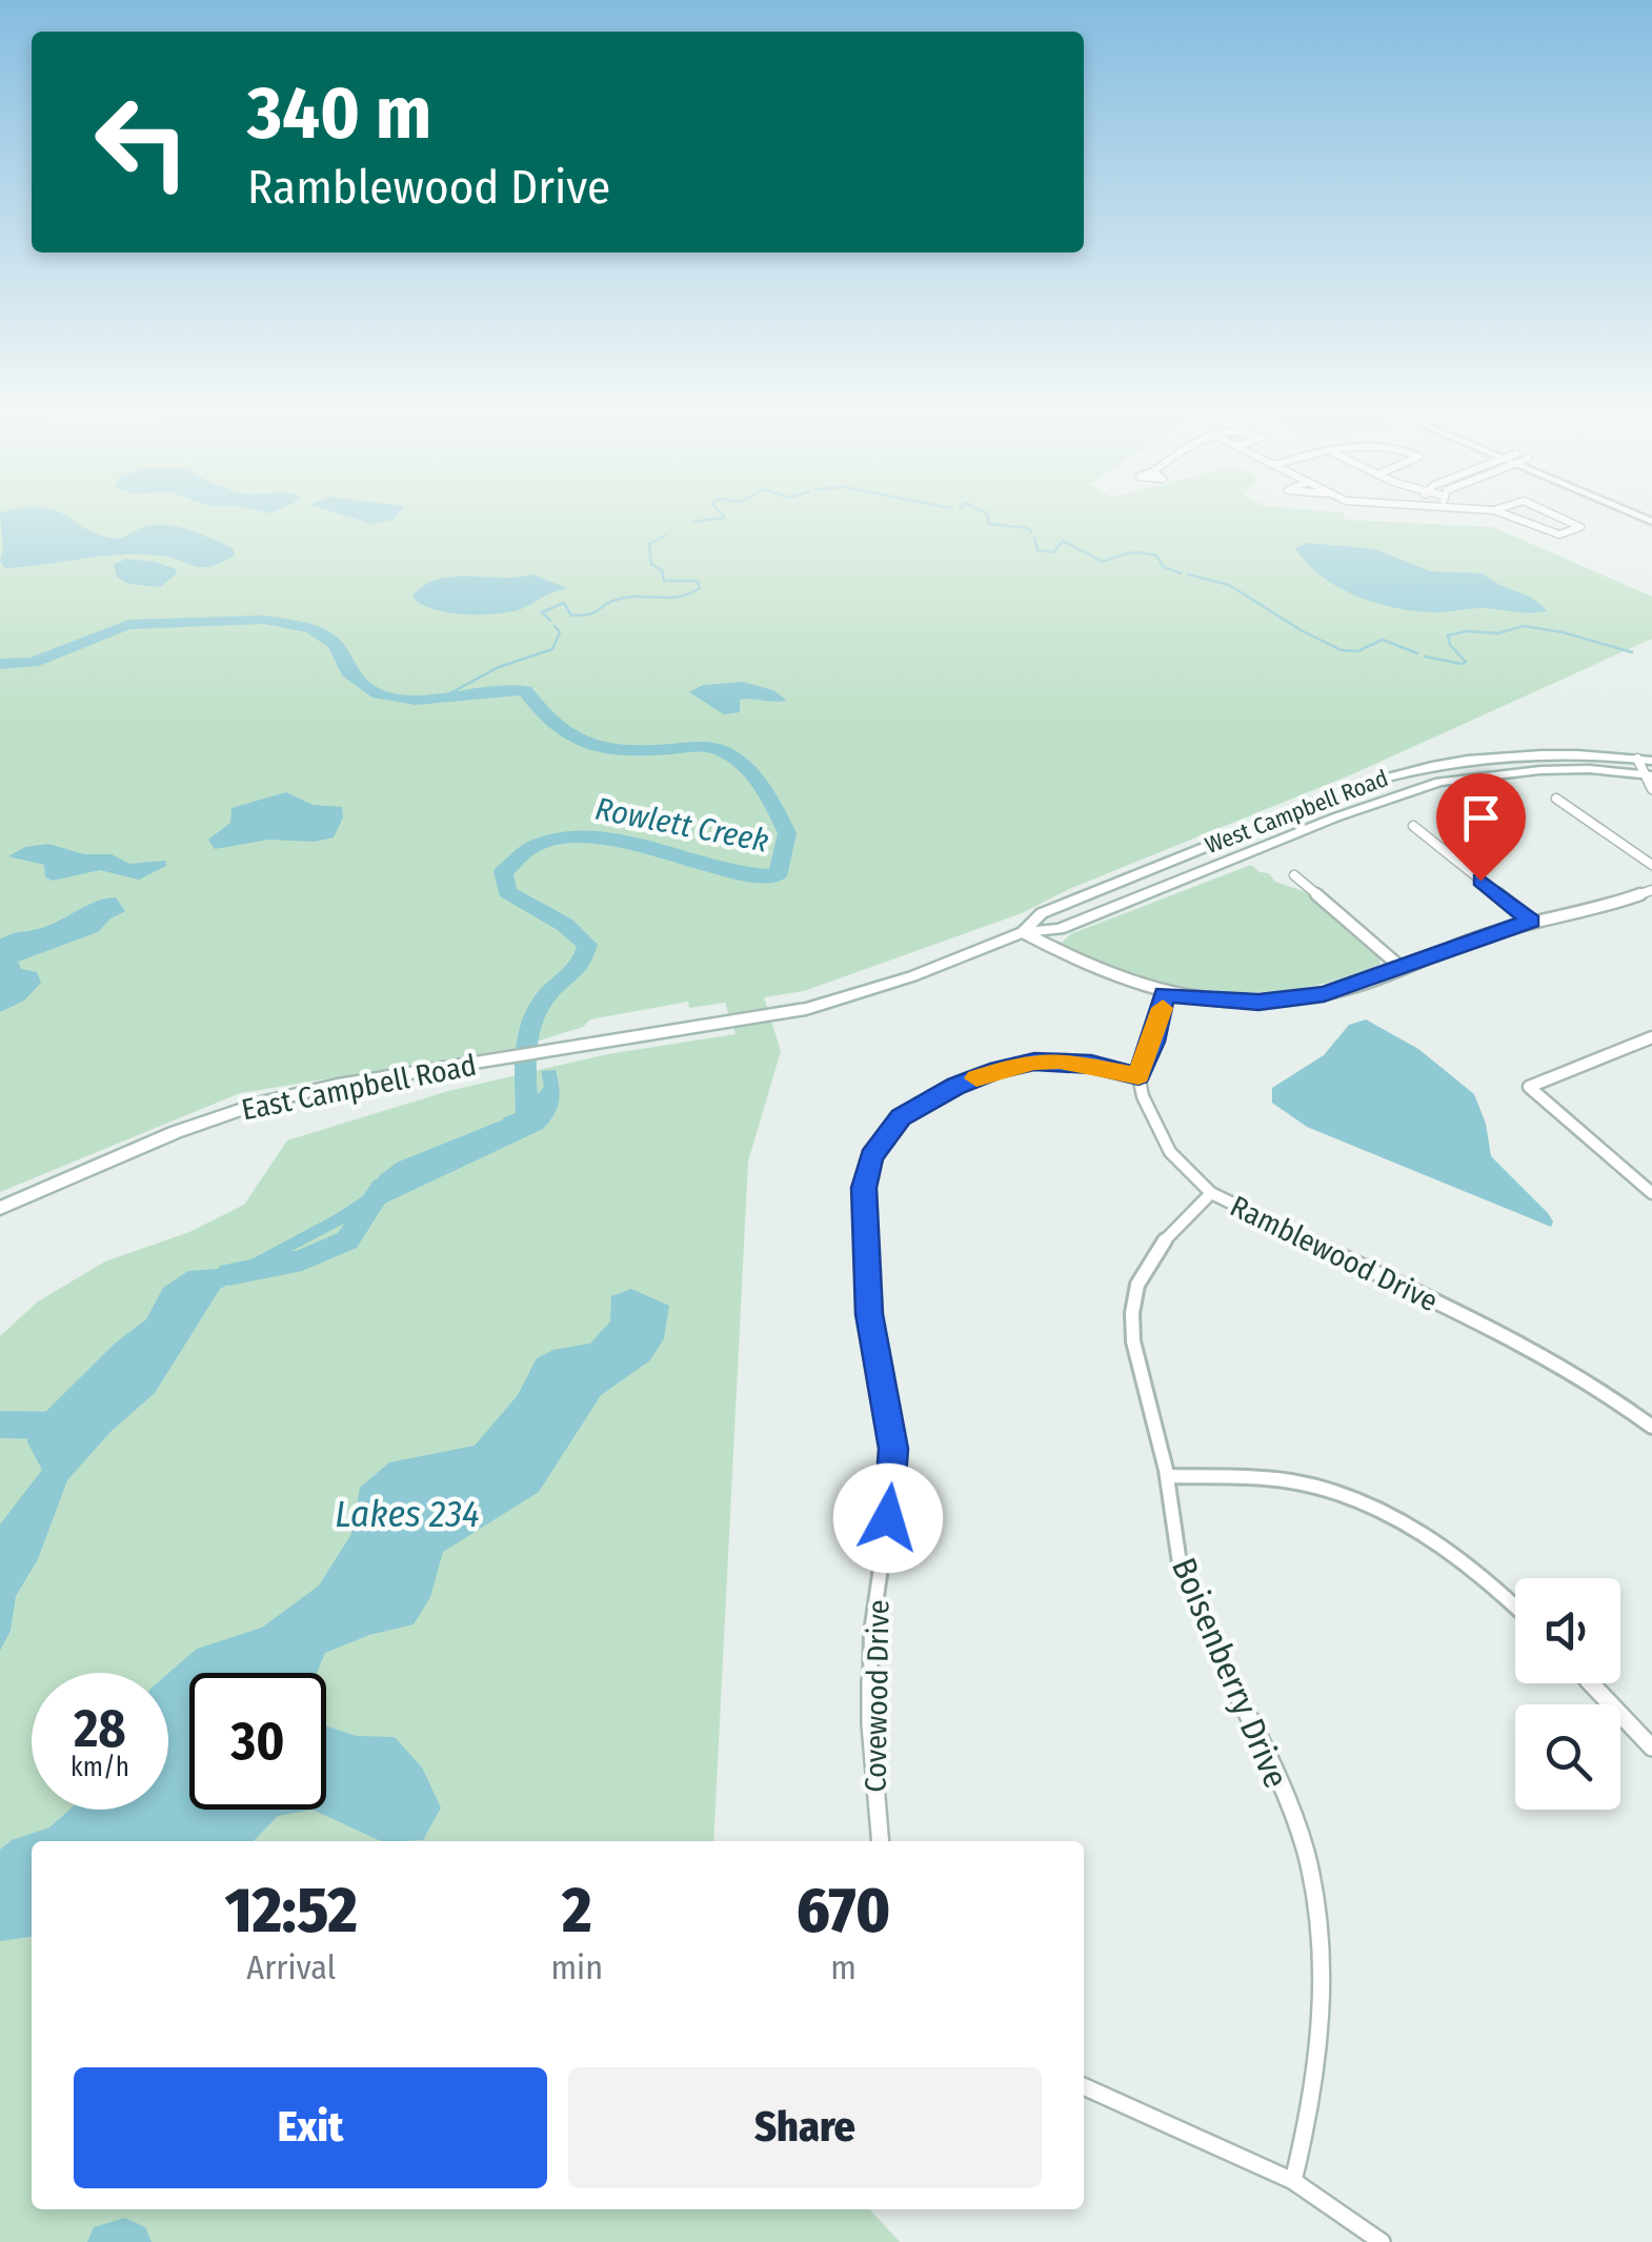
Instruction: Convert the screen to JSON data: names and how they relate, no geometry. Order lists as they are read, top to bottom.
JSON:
{
  "streets": {
    "main road": ["West Campbell Road", "East Campbell Road"],
    "street": ["Ramblewood Drive", "Boisenberry Drive", "Covewood Drive"]
  },
  "crossings": [
    ["West Campbell Road", "East Campbell Road"],
    ["Ramblewood Drive", "Boisenberry Drive"],
    ["Ramblewood Drive", "Covewood Drive"]
  ],
  "water": ["Rowlett Creek", "Lakes 234"],
  "page": {
    "turn": ["340 m", "Ramblewood Drive"],
    "speed": "28 km/h",
    "limit": "30",
    "eta": [
      "12:52",
      "Arrival",
      "2",
      "min",
      "670",
      "m"
    ],
    "buttons": ["Exit", "Share"]
  }
}
